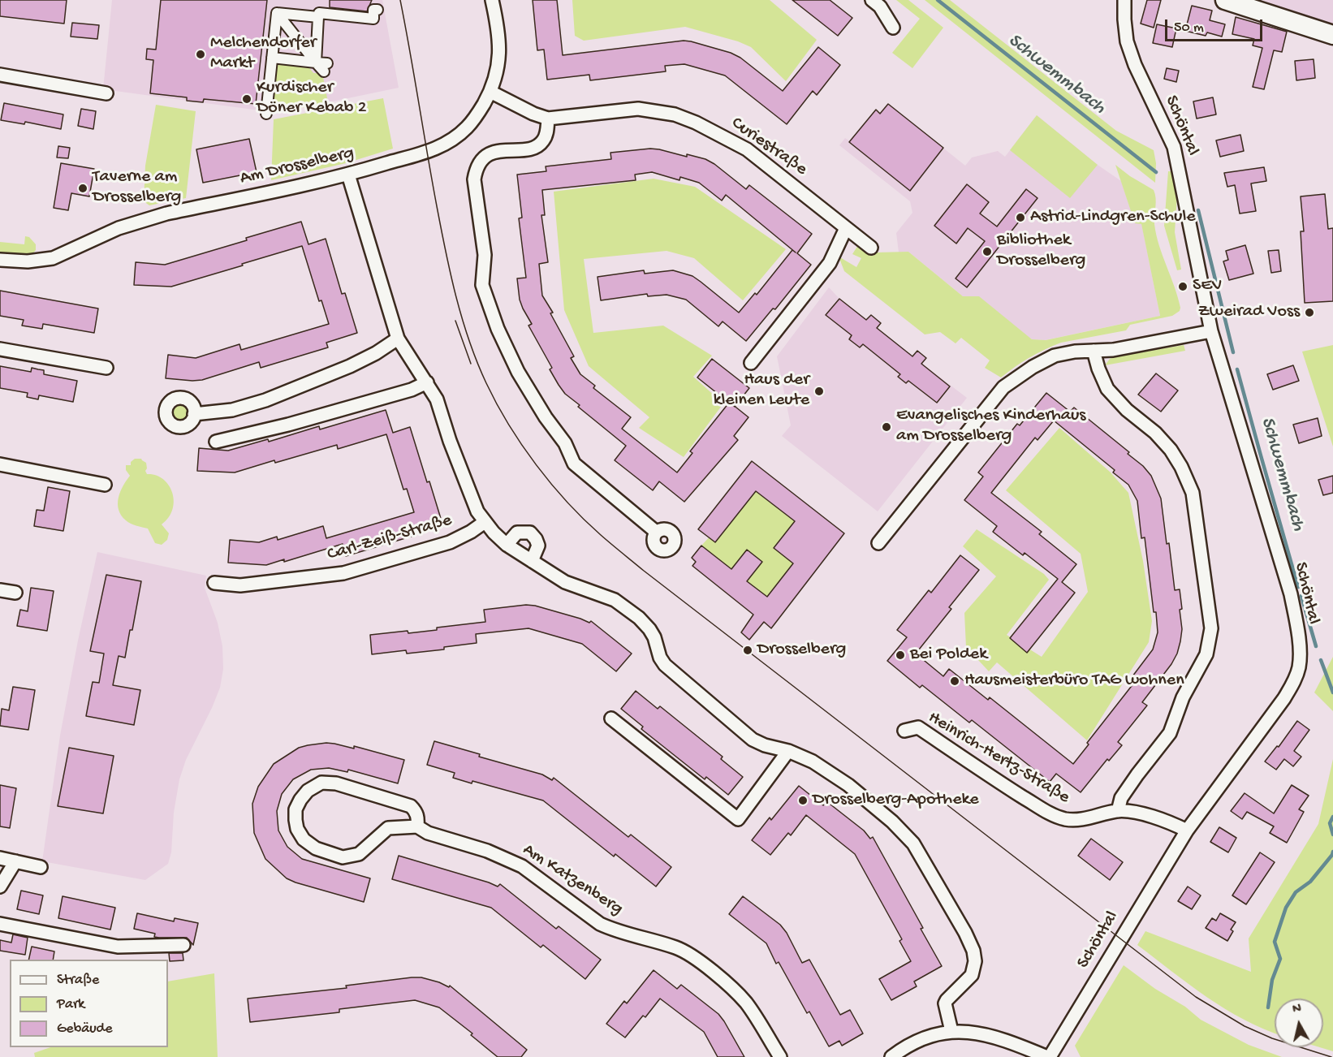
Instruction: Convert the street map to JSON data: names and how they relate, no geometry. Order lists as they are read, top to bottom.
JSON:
{
  "streets": {
    "street": [
      "Schöntal",
      "Curiestraße",
      "Am Drosselberg",
      "Carl-Zeiß-Straße",
      "Heinrich-Hertz-Straße",
      "Am Katzenberg"
    ]
  },
  "crossings": [
    ["Schöntal", "Heinrich-Hertz-Straße"],
    ["Curiestraße", "Am Drosselberg"],
    ["Am Drosselberg", "Carl-Zeiß-Straße"]
  ],
  "water": ["Schwemmbach"],
  "places": [
    "Melchendorfer Markt",
    "Kurdischer Döner Kebab 2",
    "Taverne am Drosselberg",
    "Astrid-Lindgren-Schule",
    "Bibliothek Drosselberg",
    "SEV",
    "Zweirad Voss",
    "Haus der kleinen Leute",
    "Evangelisches Kinderhaus am Drosselberg",
    "Drosselberg",
    "Bei Poldek",
    "Hausmeisterbüro TAG wohnen",
    "Drosselberg-Apotheke"
  ],
  "legend": ["Straße", "Park", "Gebäude"],
  "scale_bar": "50 m",
  "north": "top"
}
